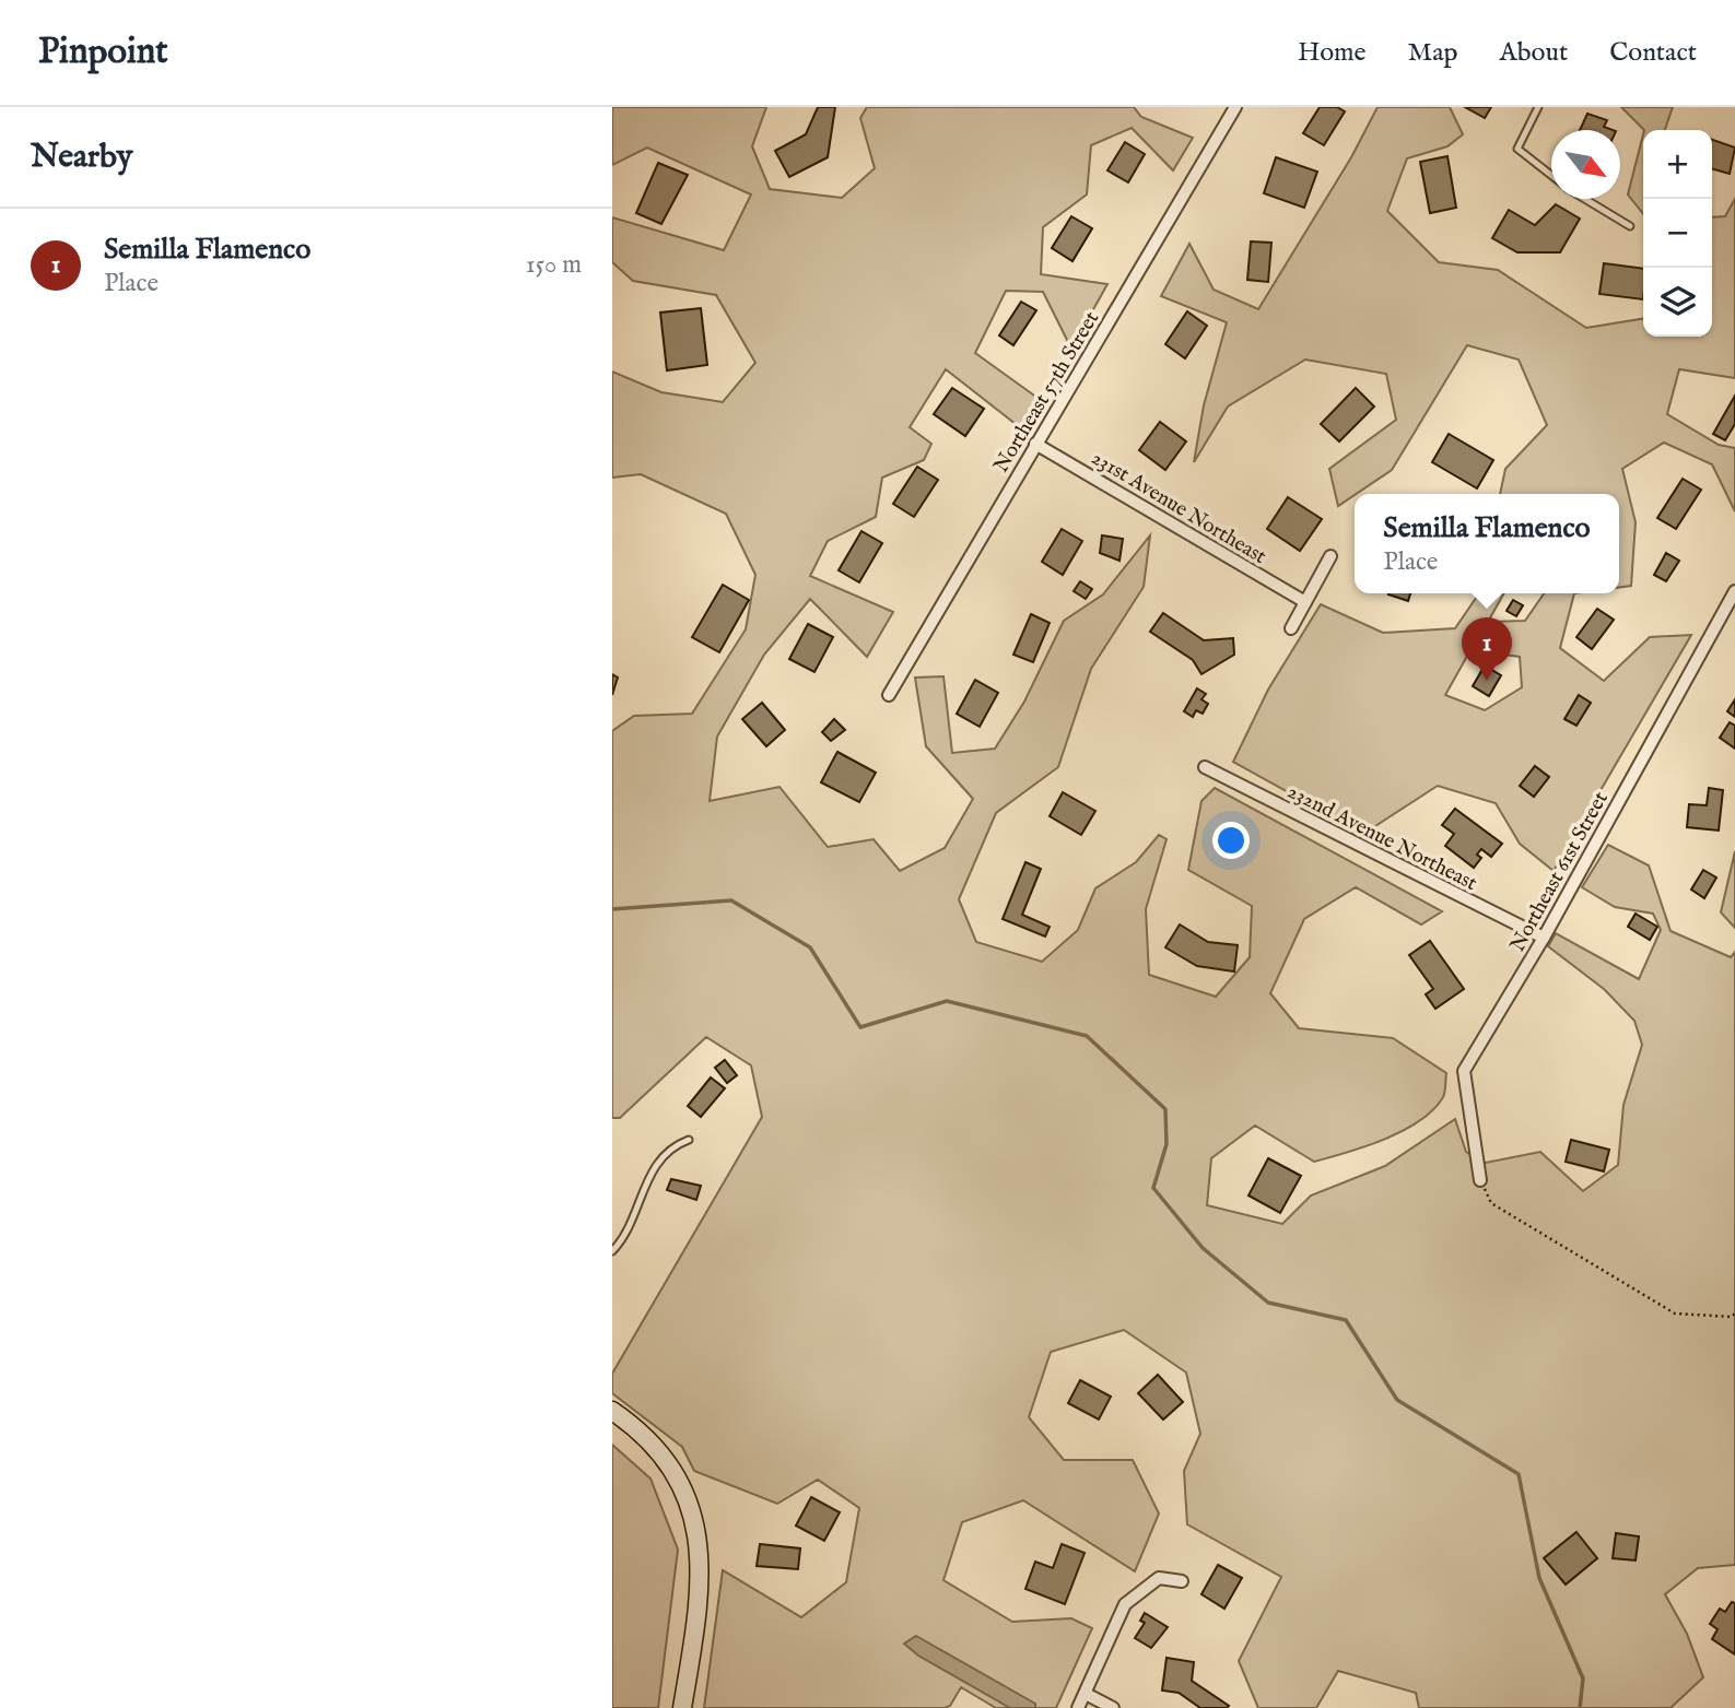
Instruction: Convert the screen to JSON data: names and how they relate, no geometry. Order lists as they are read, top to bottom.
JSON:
{
  "streets": {
    "street": [
      "Northeast 57th Street",
      "231st Avenue Northeast",
      "232nd Avenue Northeast",
      "Northeast 61st Street"
    ]
  },
  "crossings": [
    ["Northeast 57th Street", "231st Avenue Northeast"],
    ["232nd Avenue Northeast", "Northeast 61st Street"]
  ],
  "north": "bottom right",
  "page": {
    "header": "Pinpoint",
    "nav": [
      "Home",
      "Map",
      "About",
      "Contact"
    ],
    "heading": "Nearby",
    "map_buttons": ["+", "−"],
    "list": [
      {
        "mark": "1",
        "name": "Semilla Flamenco",
        "note": "Place",
        "value": "150 m"
      }
    ],
    "popup": ["Semilla Flamenco", "Place"],
    "pins": "1"
  }
}
